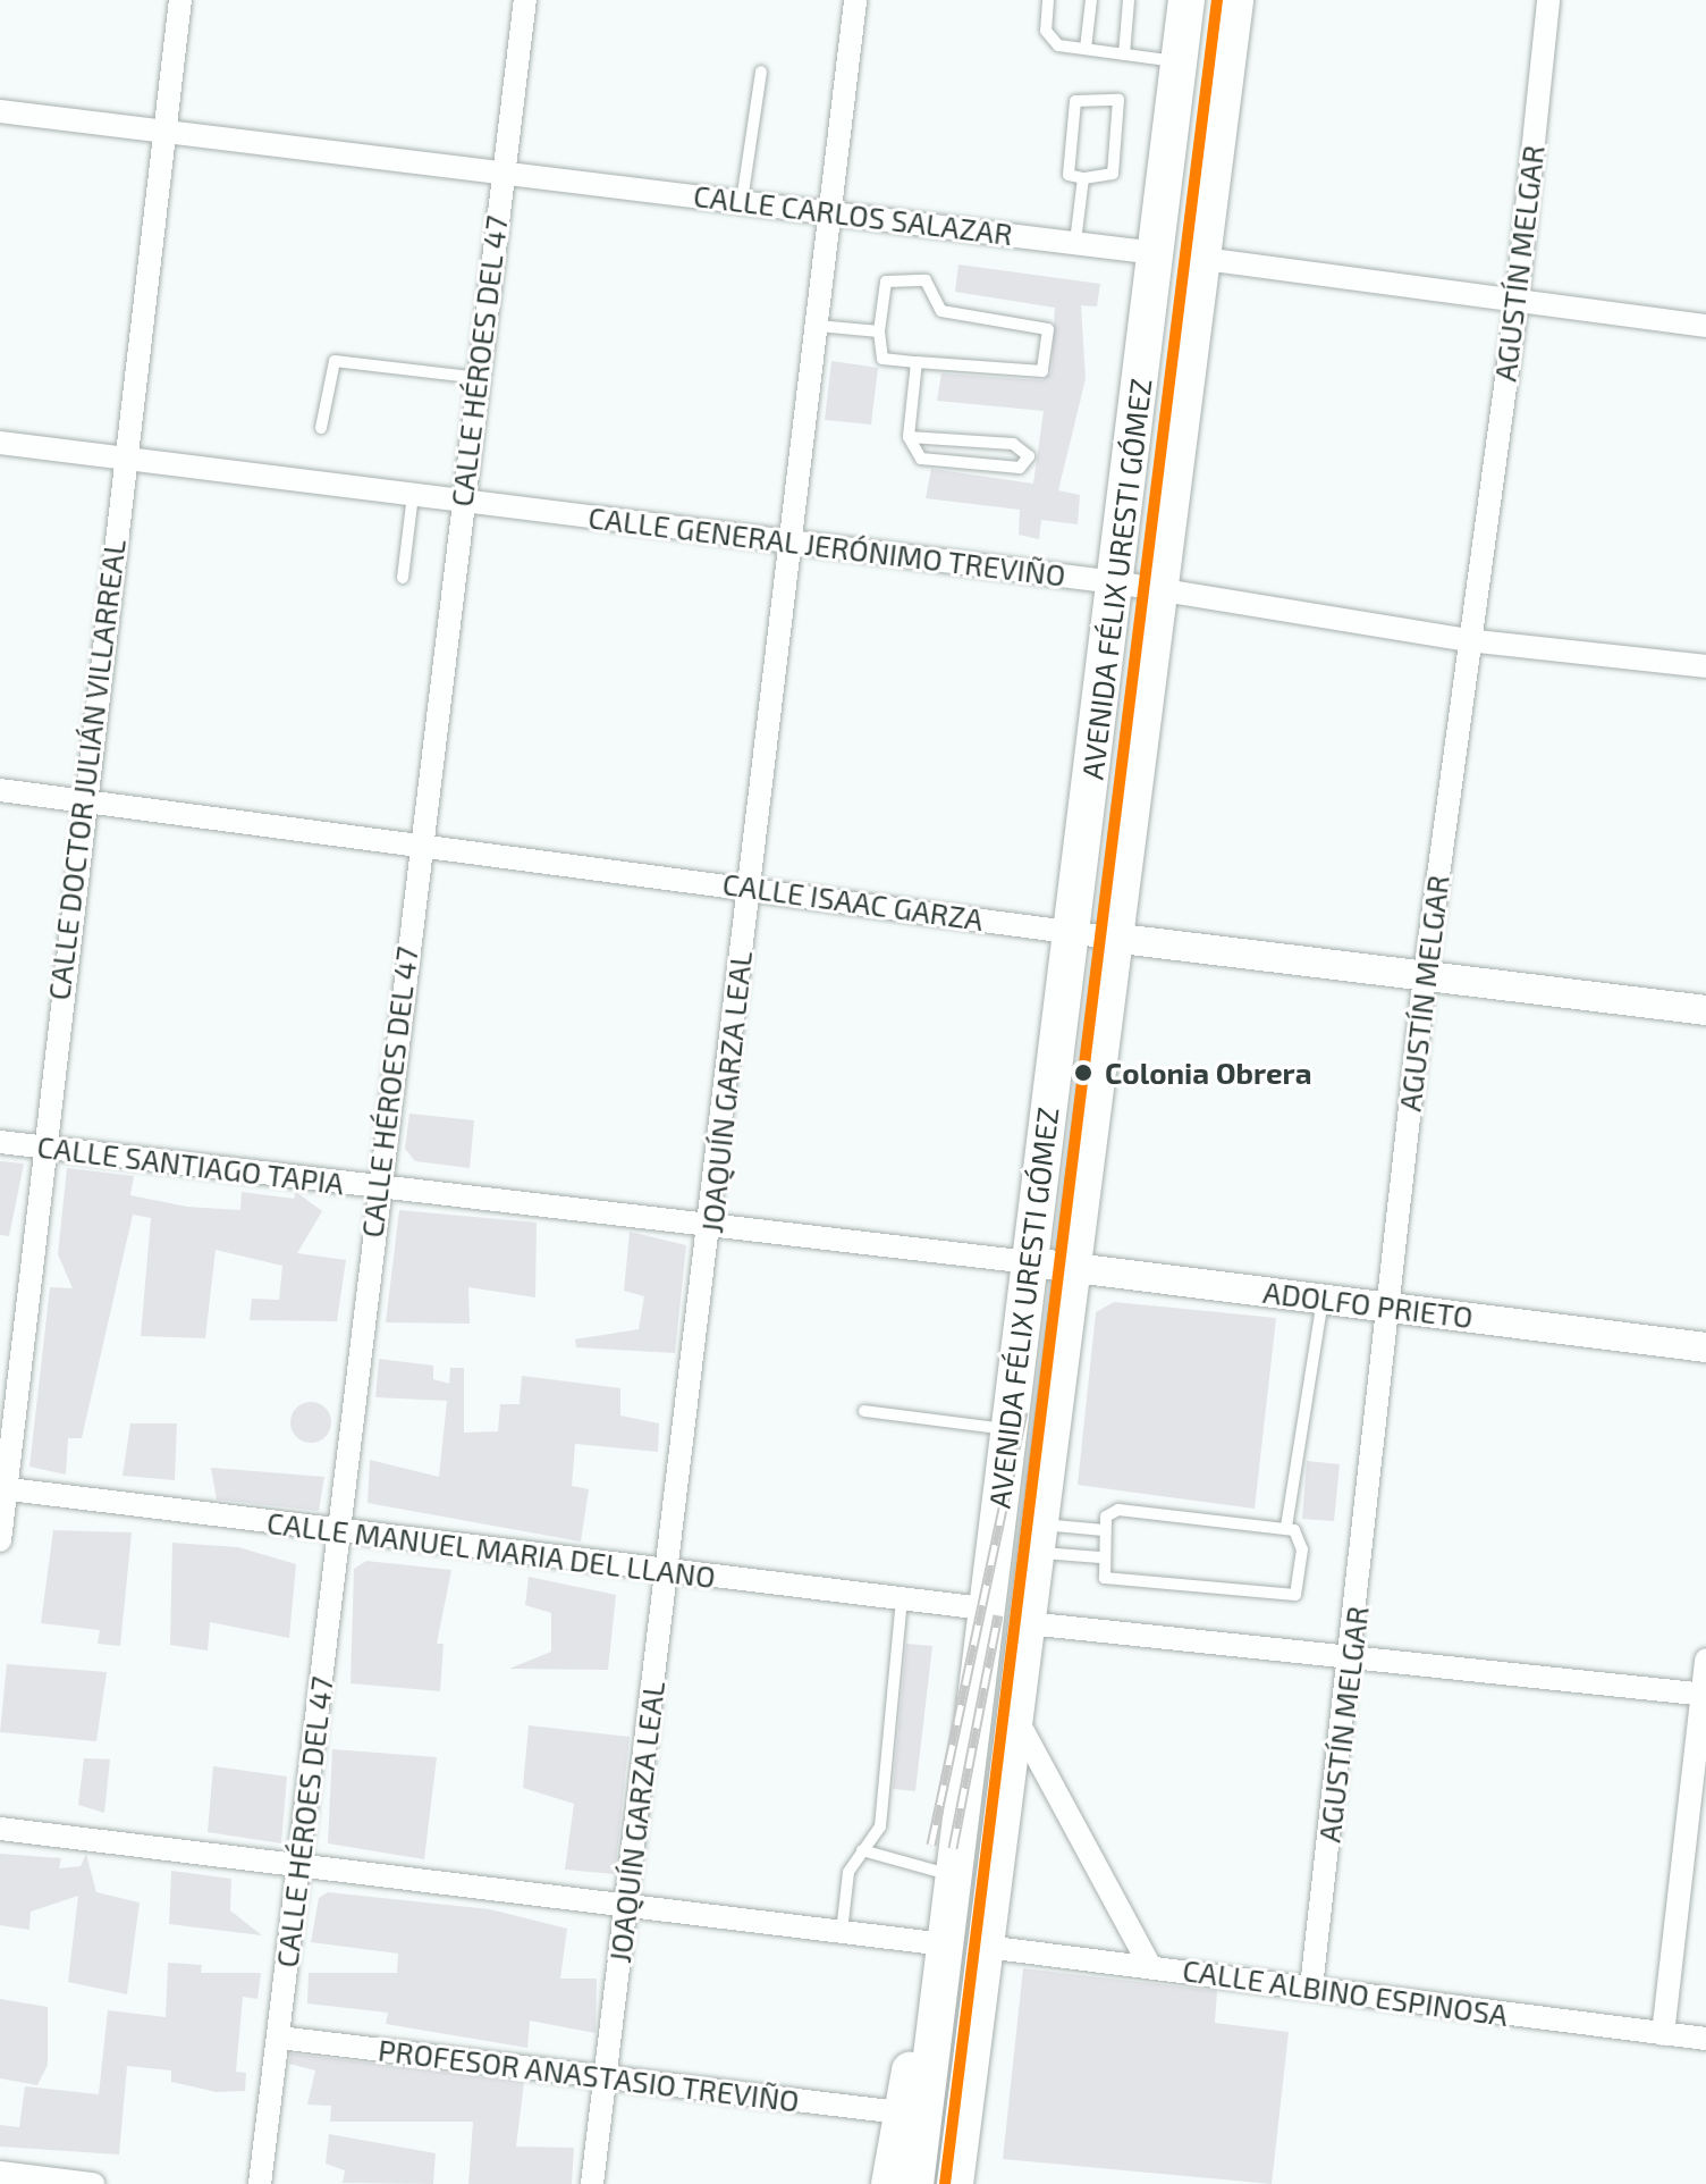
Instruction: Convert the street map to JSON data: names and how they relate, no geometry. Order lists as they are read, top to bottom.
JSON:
{
  "streets": {
    "main road": ["AVENIDA FÉLIX URESTI GÓMEZ"],
    "street": [
      "CALLE CARLOS SALAZAR",
      "AGUSTÍN MELGAR",
      "CALLE HÉROES DEL 47",
      "CALLE GENERAL JERÓNIMO TREVIÑO",
      "CALLE DOCTOR JULIÁN VILLARREAL",
      "CALLE ISAAC GARZA",
      "JOAQUÍN GARZA LEAL",
      "CALLE SANTIAGO TAPIA",
      "ADOLFO PRIETO",
      "CALLE MANUEL MARIA DEL LLANO",
      "CALLE ALBINO ESPINOSA",
      "PROFESOR ANASTASIO TREVIÑO"
    ]
  },
  "crossings": [
    ["CALLE CARLOS SALAZAR", "AGUSTÍN MELGAR"],
    ["CALLE CARLOS SALAZAR", "CALLE HÉROES DEL 47"],
    ["CALLE CARLOS SALAZAR", "AVENIDA FÉLIX URESTI GÓMEZ"],
    ["CALLE CARLOS SALAZAR", "CALLE DOCTOR JULIÁN VILLARREAL"],
    ["CALLE CARLOS SALAZAR", "JOAQUÍN GARZA LEAL"],
    ["AGUSTÍN MELGAR", "CALLE GENERAL JERÓNIMO TREVIÑO"],
    ["AGUSTÍN MELGAR", "CALLE ISAAC GARZA"],
    ["AGUSTÍN MELGAR", "ADOLFO PRIETO"],
    ["AGUSTÍN MELGAR", "CALLE ALBINO ESPINOSA"],
    ["CALLE HÉROES DEL 47", "CALLE GENERAL JERÓNIMO TREVIÑO"],
    ["CALLE HÉROES DEL 47", "CALLE ISAAC GARZA"],
    ["CALLE HÉROES DEL 47", "CALLE SANTIAGO TAPIA"],
    ["CALLE HÉROES DEL 47", "CALLE MANUEL MARIA DEL LLANO"],
    ["CALLE HÉROES DEL 47", "PROFESOR ANASTASIO TREVIÑO"],
    ["CALLE GENERAL JERÓNIMO TREVIÑO", "AVENIDA FÉLIX URESTI GÓMEZ"],
    ["CALLE GENERAL JERÓNIMO TREVIÑO", "CALLE DOCTOR JULIÁN VILLARREAL"],
    ["CALLE GENERAL JERÓNIMO TREVIÑO", "JOAQUÍN GARZA LEAL"],
    ["AVENIDA FÉLIX URESTI GÓMEZ", "CALLE ISAAC GARZA"],
    ["AVENIDA FÉLIX URESTI GÓMEZ", "CALLE SANTIAGO TAPIA"],
    ["AVENIDA FÉLIX URESTI GÓMEZ", "ADOLFO PRIETO"],
    ["AVENIDA FÉLIX URESTI GÓMEZ", "CALLE MANUEL MARIA DEL LLANO"],
    ["AVENIDA FÉLIX URESTI GÓMEZ", "CALLE ALBINO ESPINOSA"],
    ["CALLE DOCTOR JULIÁN VILLARREAL", "CALLE ISAAC GARZA"],
    ["CALLE DOCTOR JULIÁN VILLARREAL", "CALLE SANTIAGO TAPIA"],
    ["CALLE DOCTOR JULIÁN VILLARREAL", "CALLE MANUEL MARIA DEL LLANO"],
    ["CALLE ISAAC GARZA", "JOAQUÍN GARZA LEAL"],
    ["JOAQUÍN GARZA LEAL", "CALLE SANTIAGO TAPIA"],
    ["JOAQUÍN GARZA LEAL", "CALLE MANUEL MARIA DEL LLANO"],
    ["JOAQUÍN GARZA LEAL", "PROFESOR ANASTASIO TREVIÑO"],
    ["CALLE SANTIAGO TAPIA", "ADOLFO PRIETO"]
  ],
  "places": ["Colonia Obrera"]
}
